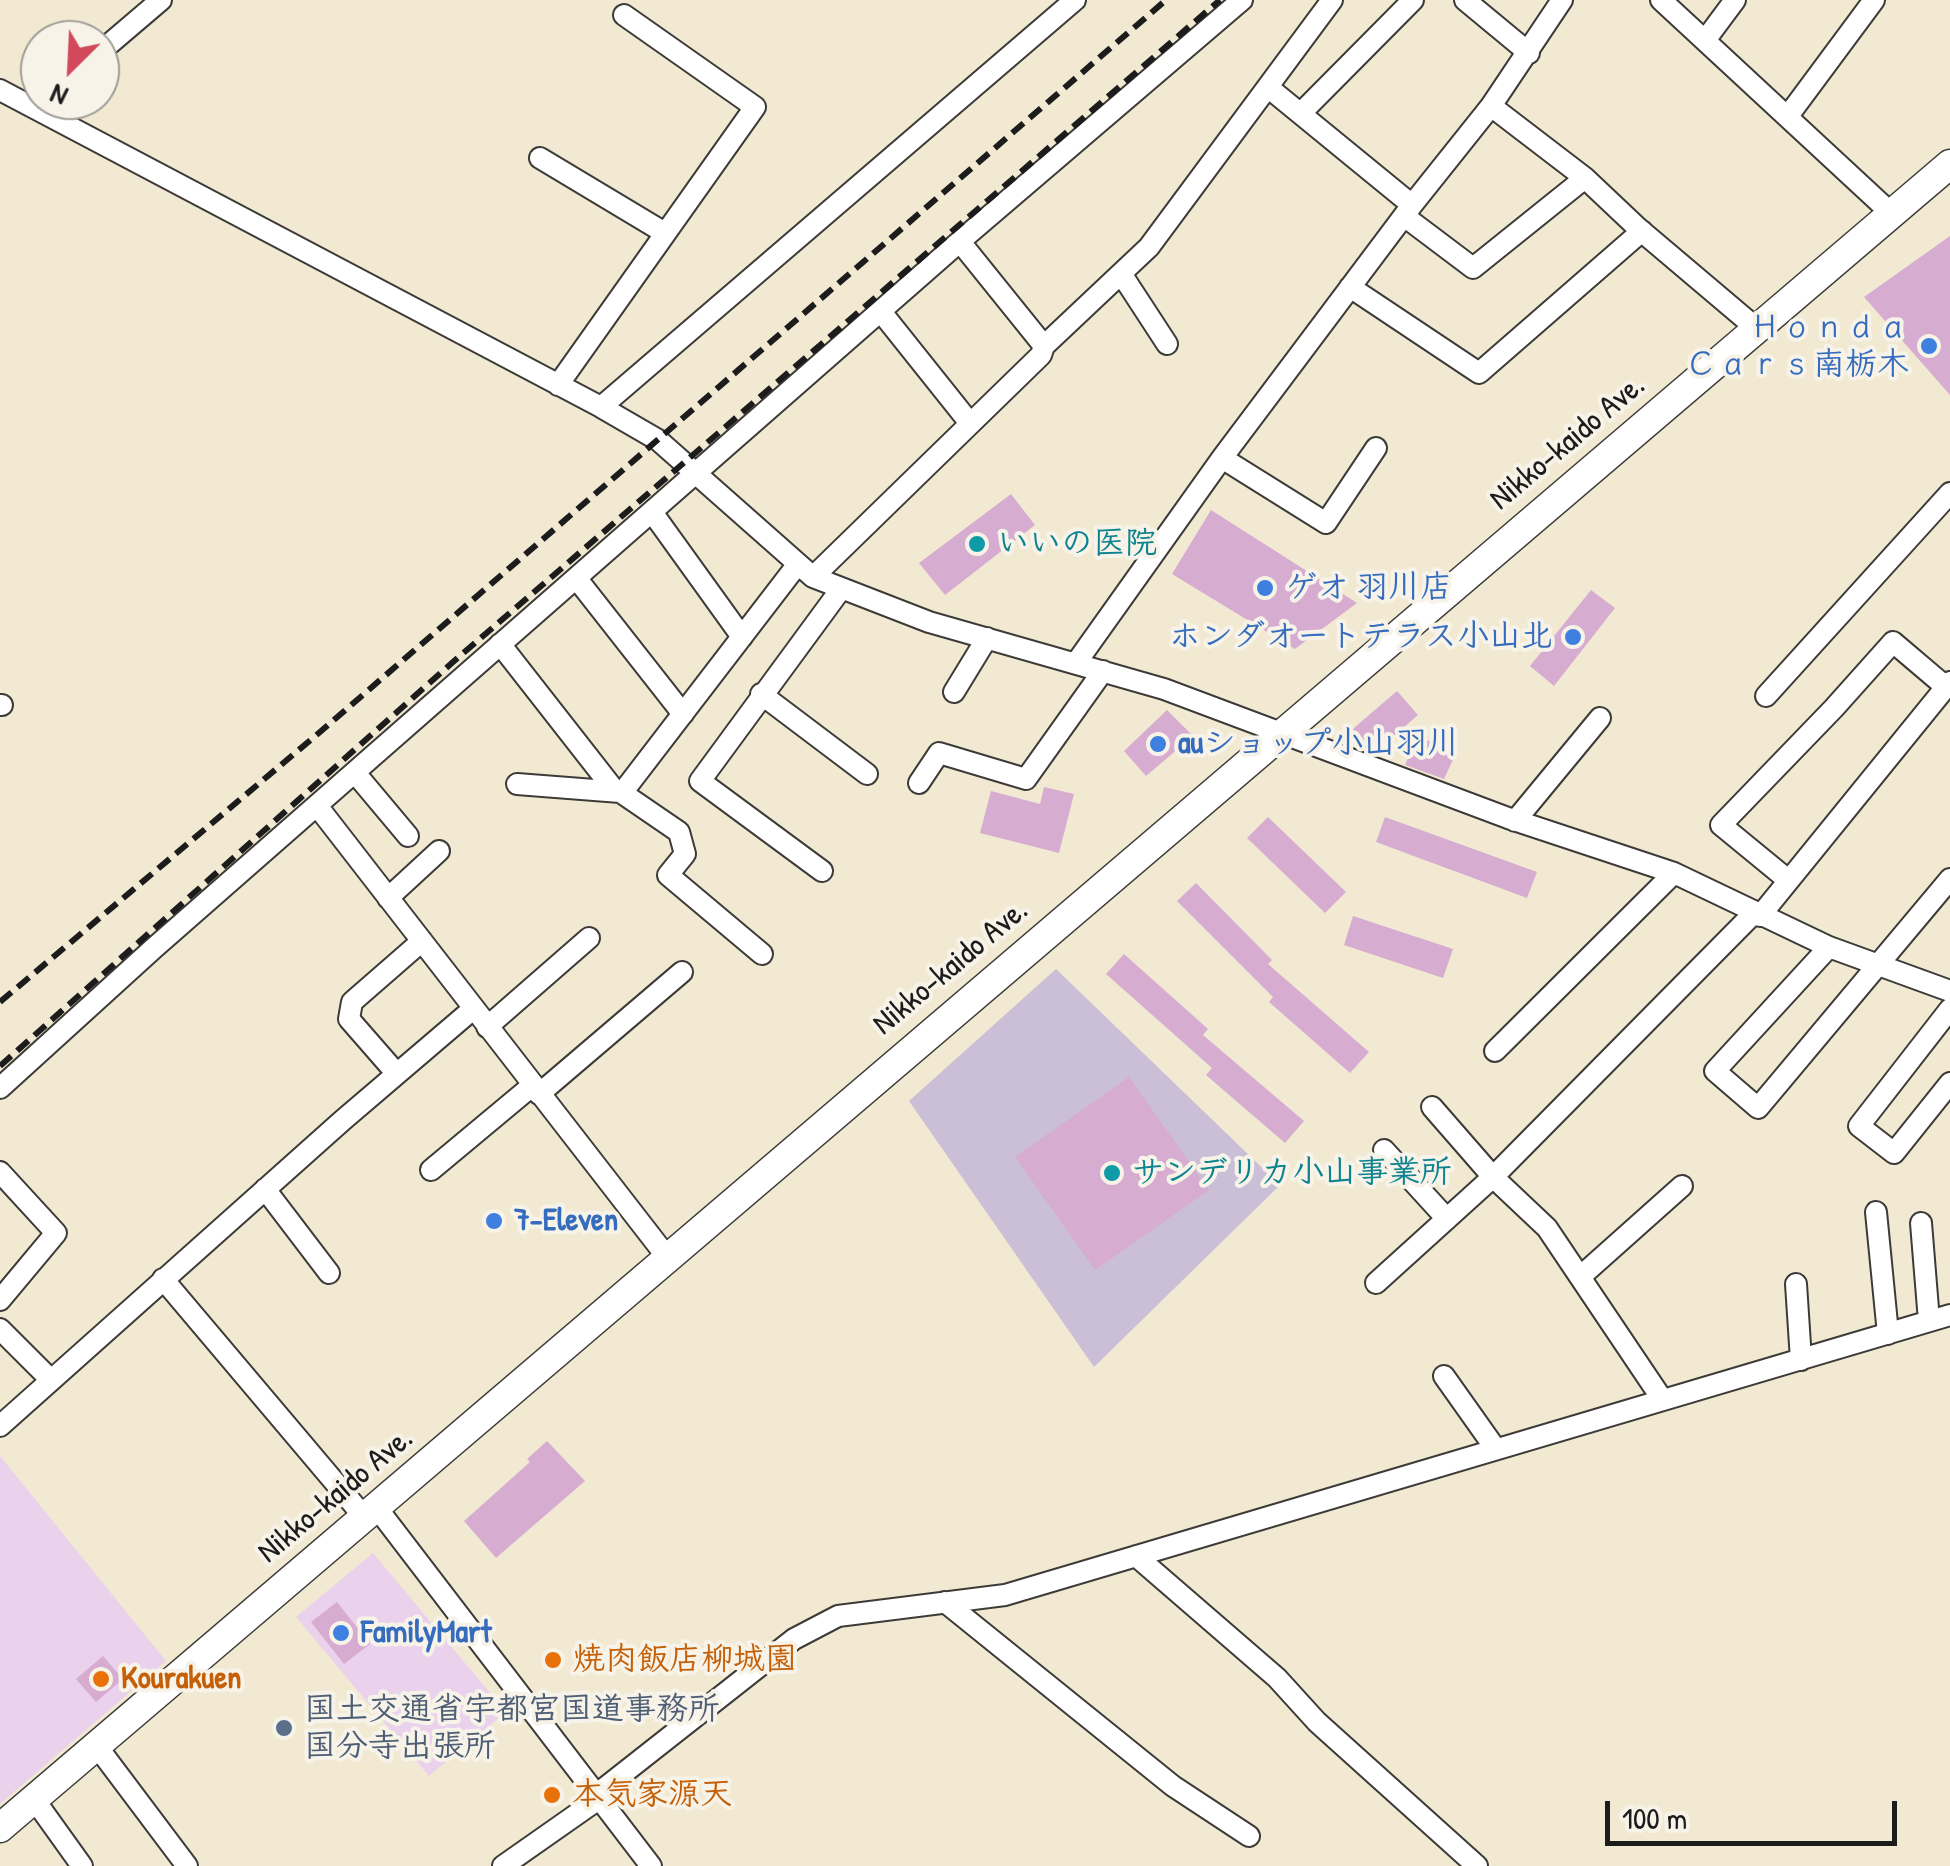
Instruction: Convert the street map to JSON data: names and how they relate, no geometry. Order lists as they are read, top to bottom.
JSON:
{
  "streets": {
    "highway": ["Nikko-kaido Ave."]
  },
  "places": [
    "Ｈｏｎｄａ Ｃａｒｓ南栃木",
    "いいの医院",
    "ゲオ 羽川店",
    "ホンダオートテラス小山北",
    "auショップ小山羽川",
    "サンデリカ小山事業所",
    "7-Eleven",
    "FamilyMart",
    "焼肉飯店柳城園",
    "Kourakuen",
    "国土交通省宇都宮国道事務所 国分寺出張所",
    "本気家源天"
  ],
  "scale_bar": "100 m",
  "north": "bottom left"
}
